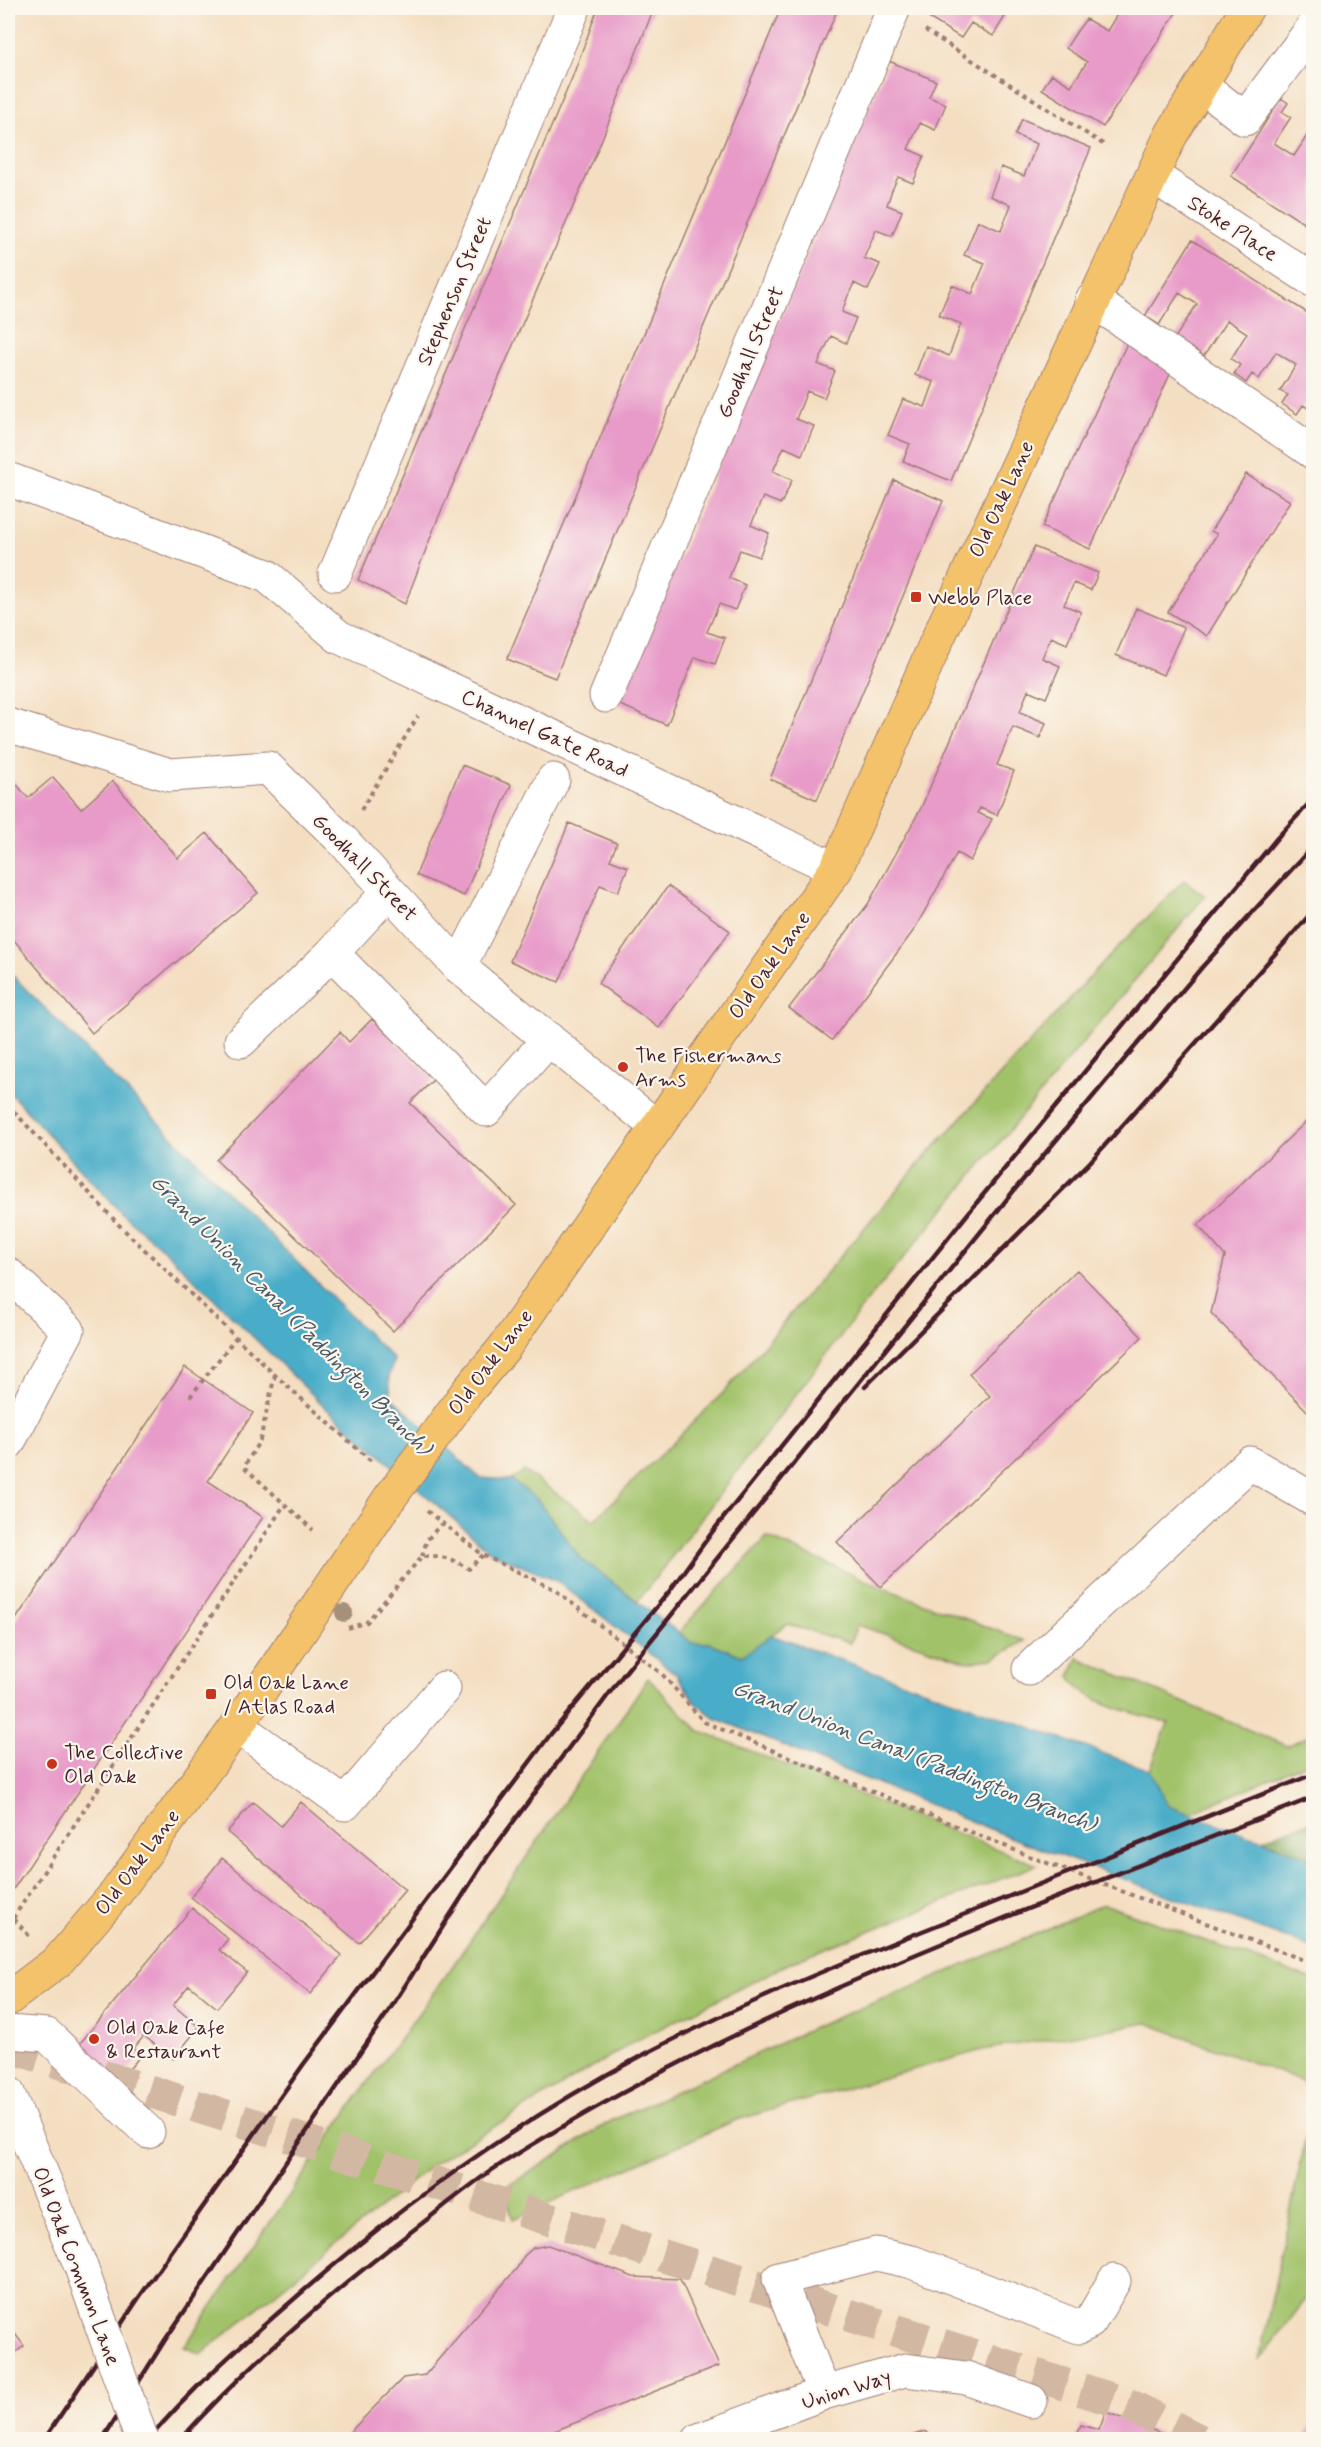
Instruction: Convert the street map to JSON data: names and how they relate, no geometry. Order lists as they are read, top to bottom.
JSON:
{
  "streets": {
    "main road": ["Old Oak Lane"],
    "street": [
      "Stoke Place",
      "Stephenson Street",
      "Goodhall Street",
      "Channel Gate Road",
      "Old Oak Common Lane",
      "Union Way"
    ]
  },
  "crossings": [
    ["Stoke Place", "Old Oak Lane"],
    ["Goodhall Street", "Old Oak Lane"],
    ["Old Oak Lane", "Channel Gate Road"]
  ],
  "water": ["Grand Union Canal (Paddington Branch)"],
  "places": {
    "transit": ["Webb Place", "Old Oak Lane / Atlas Road"],
    "other": ["The Fishermans Arms", "The Collective Old Oak", "Old Oak Cafe & Restaurant"]
  }
}
